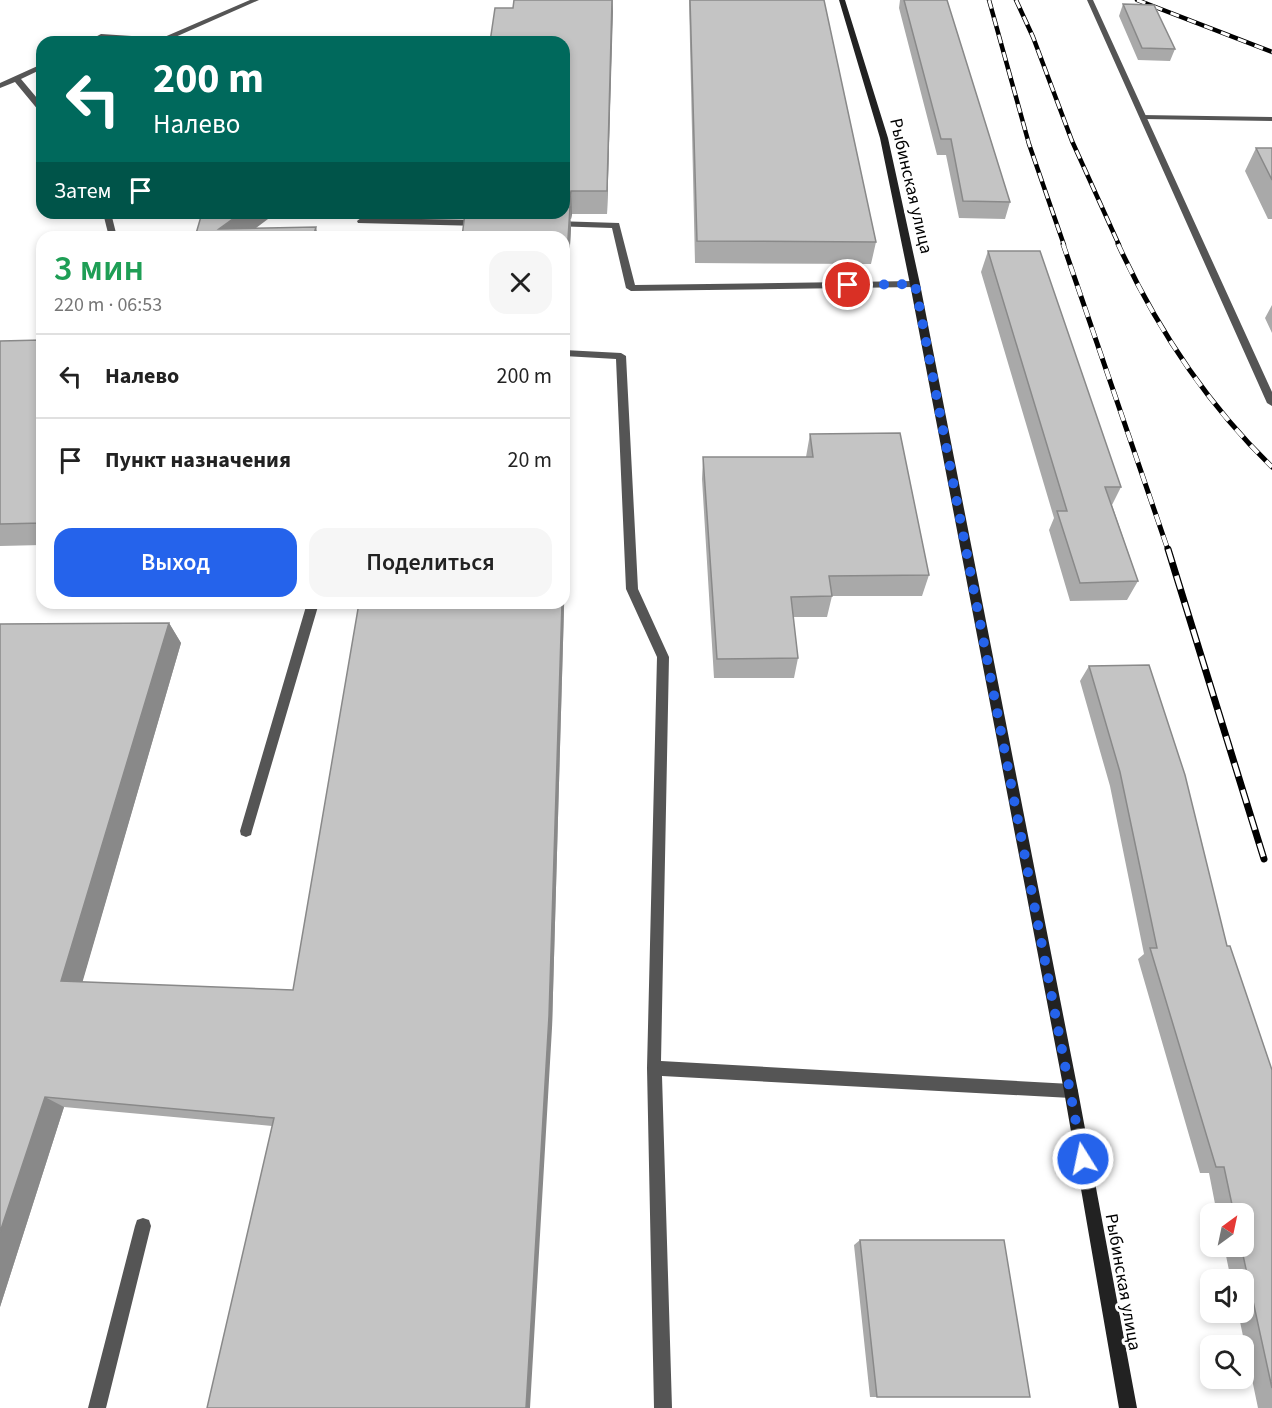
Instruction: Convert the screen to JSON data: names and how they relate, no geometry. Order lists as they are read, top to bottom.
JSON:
{
  "streets": {
    "main road": ["Рыбинская улица"]
  },
  "north": "top right",
  "page": {
    "turn": ["200 m", "Налево"],
    "then": "Затем",
    "heading": ["3 мин", "220 m · 06:53"],
    "list": [
      {
        "name": "Налево",
        "value": "200 m"
      },
      {
        "name": "Пункт назначения",
        "value": "20 m"
      }
    ],
    "buttons": ["Выход", "Поделиться"]
  }
}
